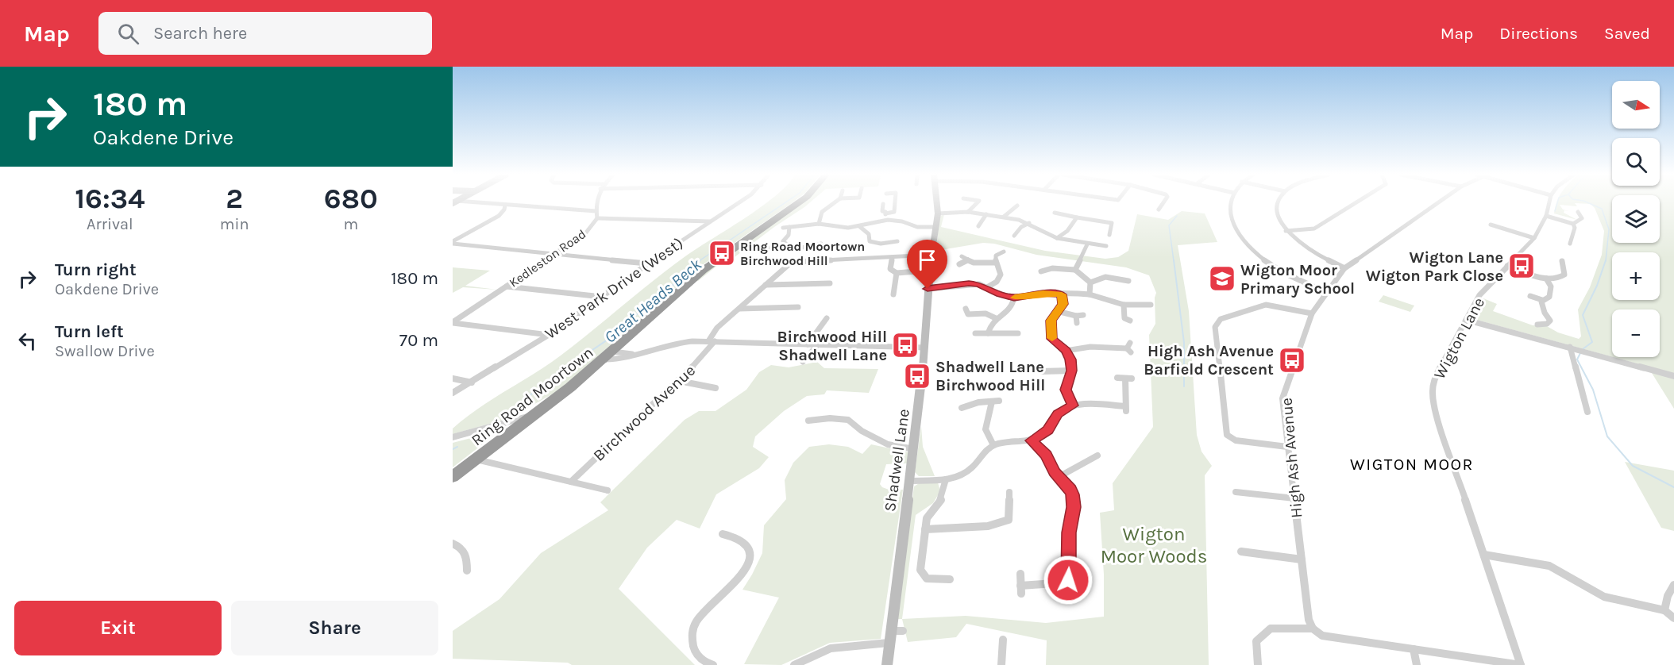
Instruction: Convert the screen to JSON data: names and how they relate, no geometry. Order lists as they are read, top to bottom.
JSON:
{
  "streets": {
    "highway": ["Ring Road Moortown"],
    "street": [
      "Kedleston Road",
      "West Park Drive (West)",
      "Wigton Lane",
      "Birchwood Avenue",
      "High Ash Avenue",
      "Shadwell Lane"
    ]
  },
  "districts": ["WIGTON MOOR"],
  "water": ["Great Heads Beck"],
  "parks": ["Wigton Moor Woods"],
  "places": {
    "bus stop": [
      "Ring Road Moortown Birchwood Hill",
      "Wigton Lane Wigton Park Close",
      "Birchwood Hill Shadwell Lane",
      "High Ash Avenue Barfield Crescent",
      "Shadwell Lane Birchwood Hill"
    ],
    "school or university": ["Wigton Moor Primary School"]
  },
  "north": "right",
  "page": {
    "header": "Map",
    "search": "Search here",
    "nav": ["Map", "Directions", "Saved"],
    "turn": ["180 m", "Oakdene Drive"],
    "map_buttons": ["+", "−"],
    "eta": [
      "16:34",
      "Arrival",
      "2",
      "min",
      "680",
      "m"
    ],
    "list": [
      {
        "name": "Turn right",
        "note": "Oakdene Drive",
        "value": "180 m"
      },
      {
        "name": "Turn left",
        "note": "Swallow Drive",
        "value": "70 m"
      }
    ],
    "buttons": ["Exit", "Share"]
  }
}
